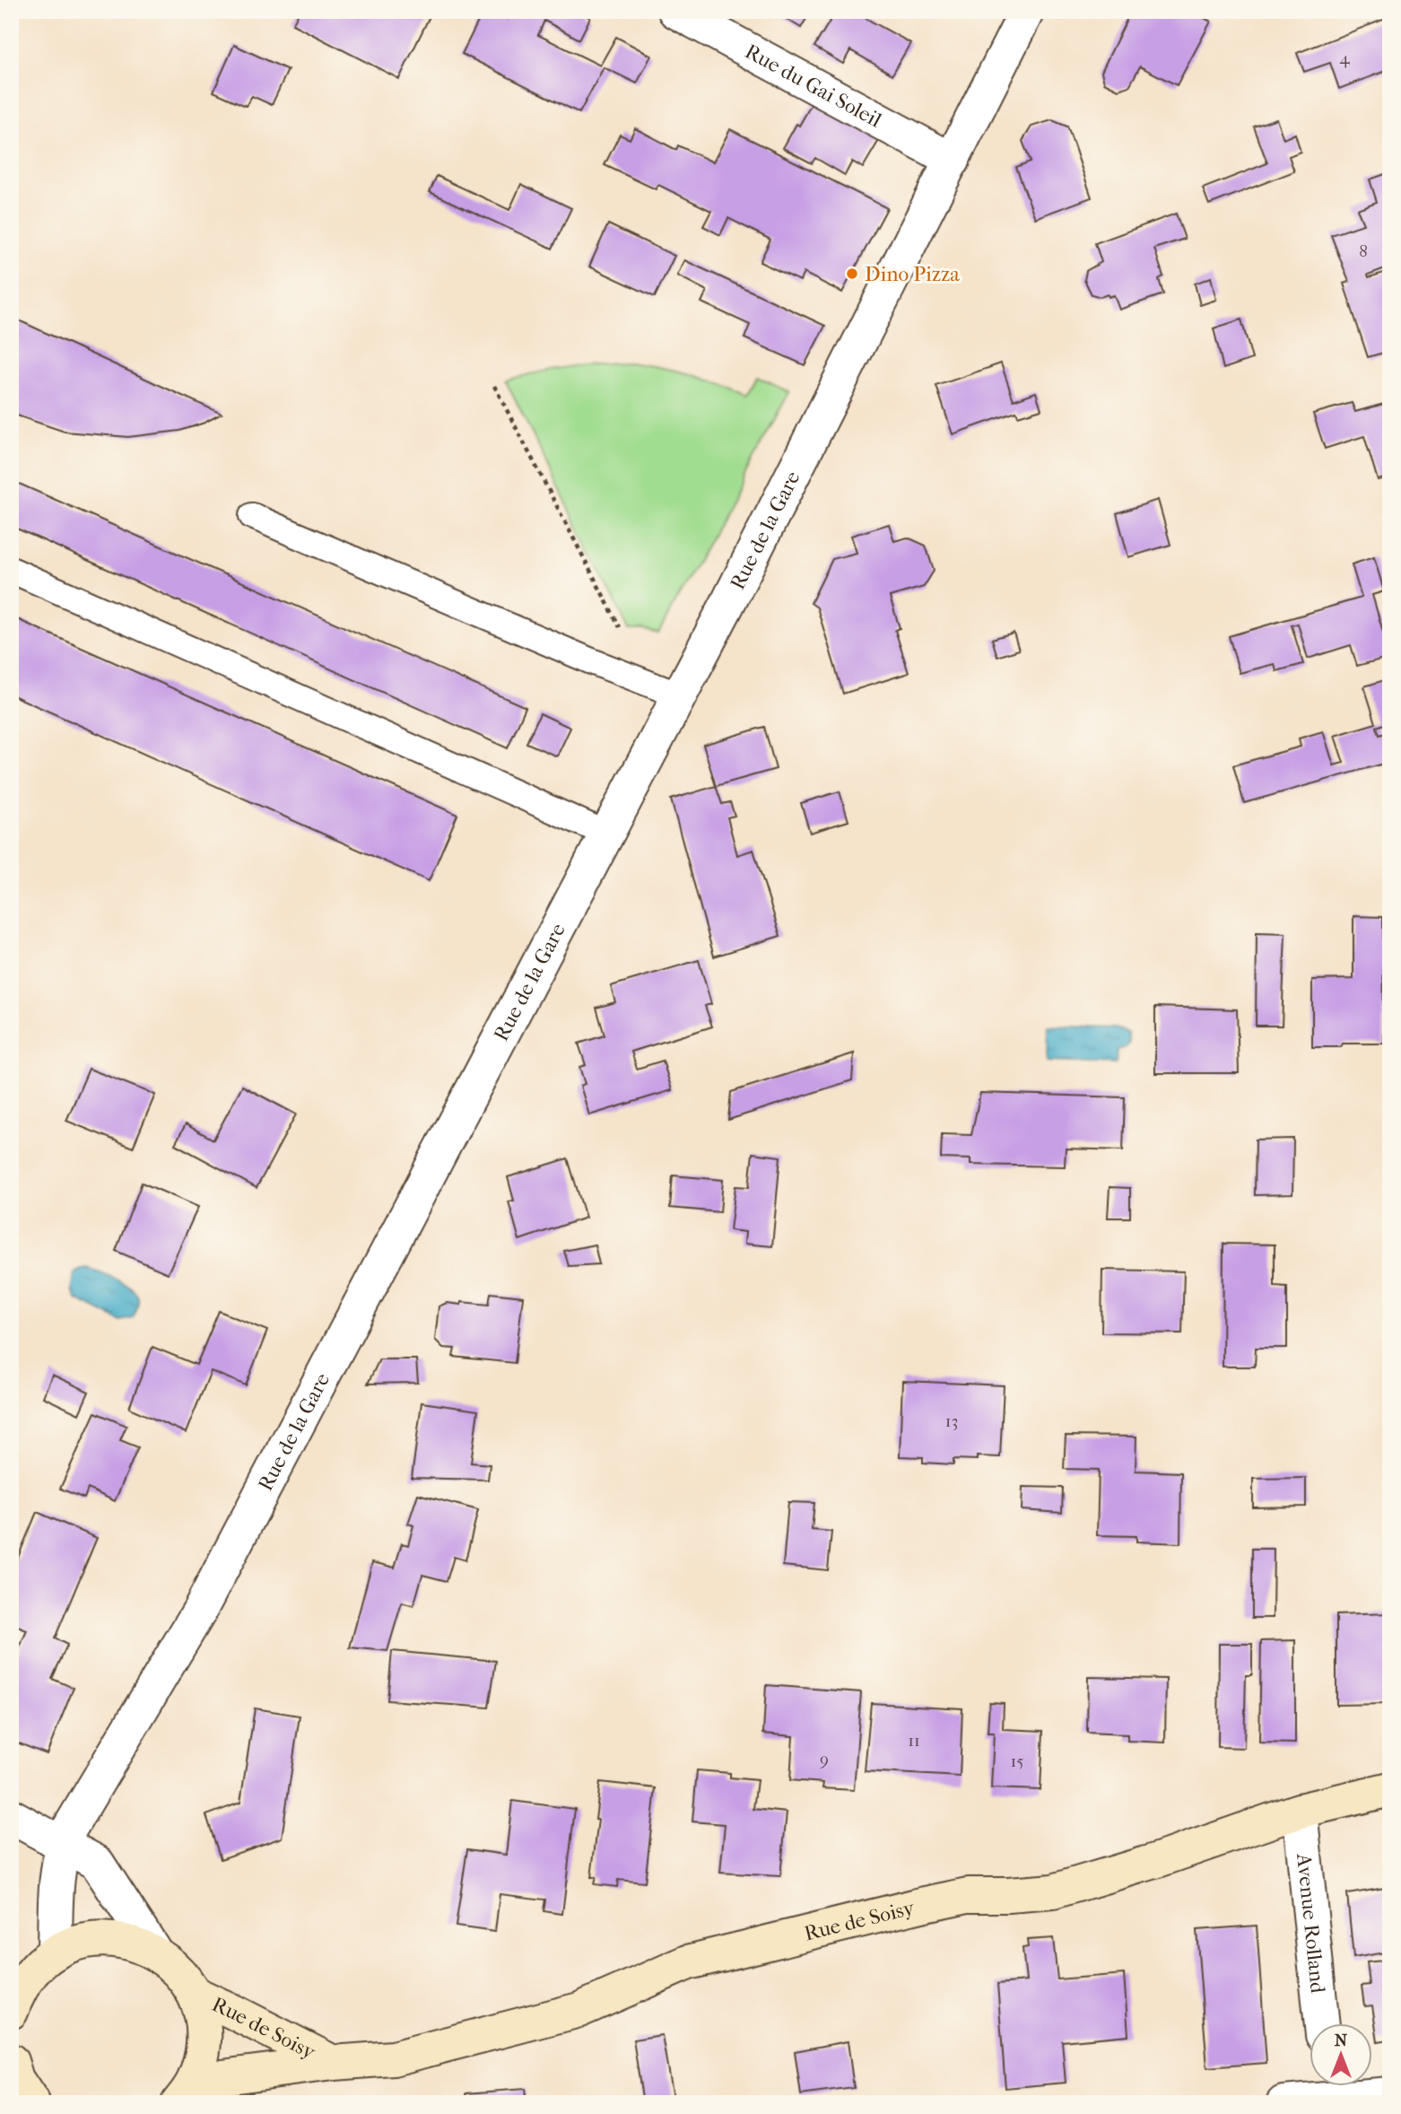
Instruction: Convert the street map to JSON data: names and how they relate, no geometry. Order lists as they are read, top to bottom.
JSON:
{
  "streets": {
    "main road": ["Rue de Soisy"],
    "street": ["Rue du Gai Soleil", "Rue de la Gare", "Avenue Rolland"]
  },
  "crossings": [
    ["Rue du Gai Soleil", "Rue de la Gare"],
    ["Rue de Soisy", "Avenue Rolland"]
  ],
  "places": ["Dino Pizza"],
  "house_numbers": [
    "4",
    "8",
    "13",
    "11",
    "9",
    "15"
  ],
  "north": "top"
}
